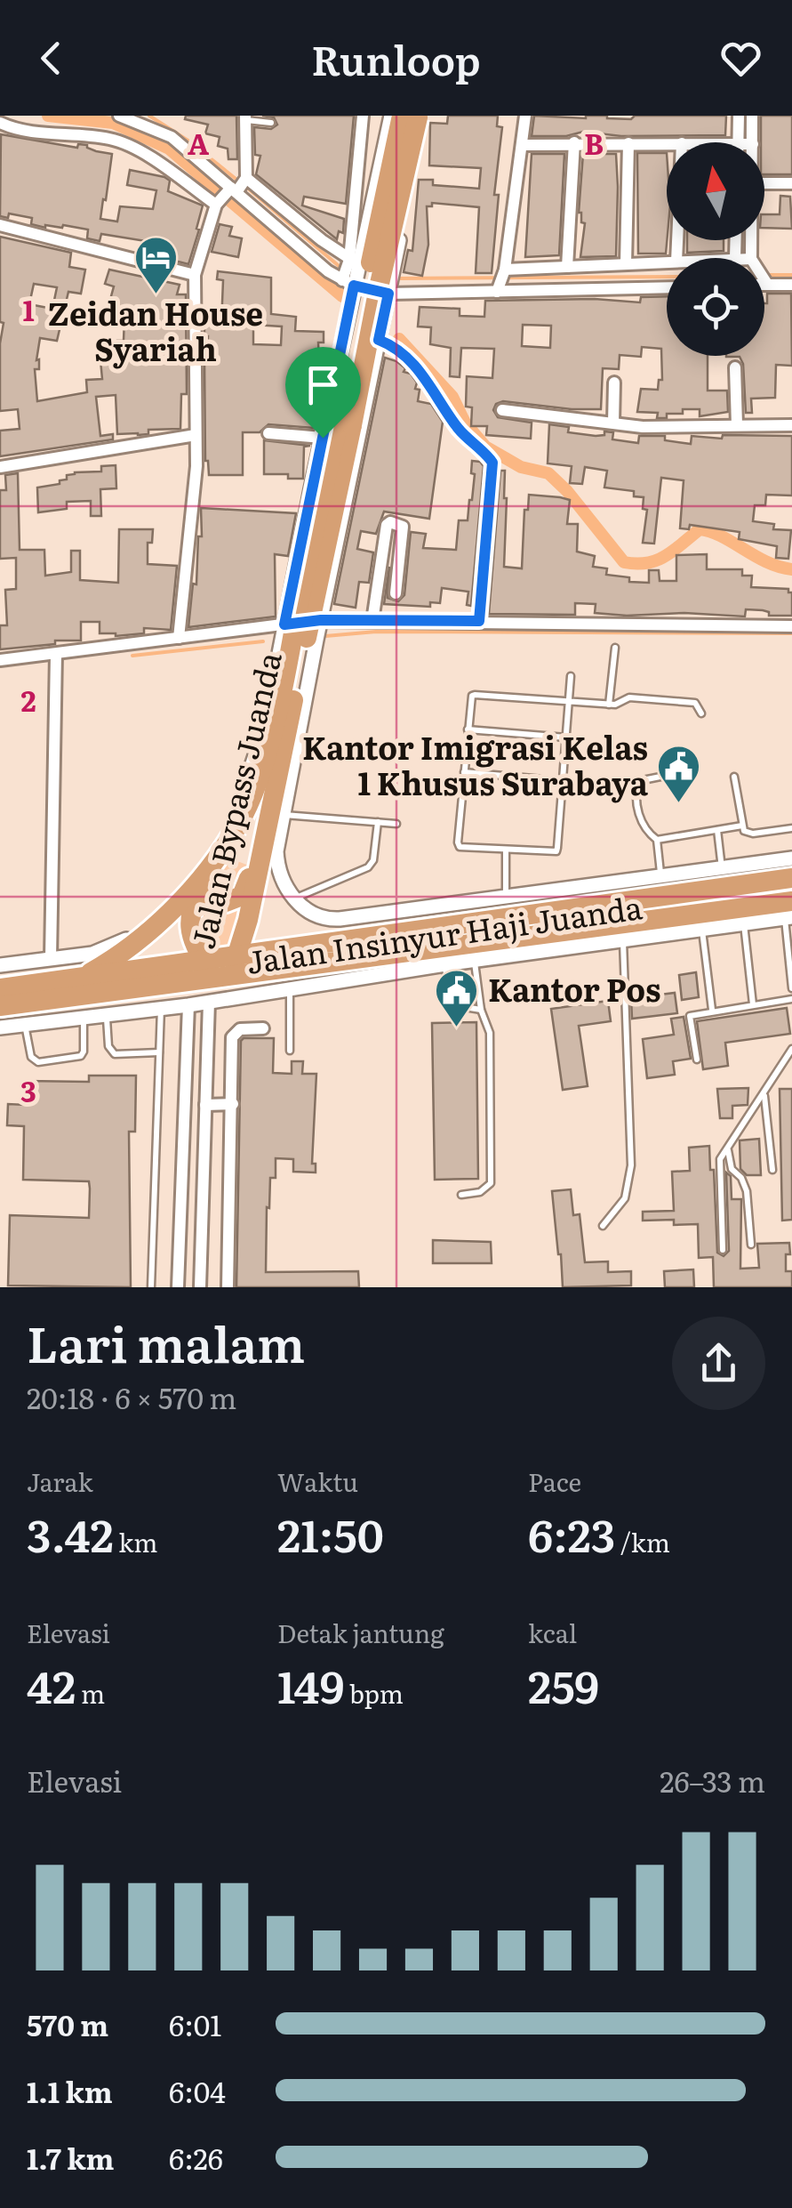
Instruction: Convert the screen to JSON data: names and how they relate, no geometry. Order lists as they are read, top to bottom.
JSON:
{
  "streets": {
    "highway": ["Jalan Bypass Juanda", "Jalan Insinyur Haji Juanda"]
  },
  "crossings": [
    ["Jalan Bypass Juanda", "Jalan Insinyur Haji Juanda"]
  ],
  "places": {
    "hotel": ["Zeidan House Syariah"],
    "public building": ["Kantor Imigrasi Kelas 1 Khusus Surabaya", "Kantor Pos"]
  },
  "north": "top",
  "page": {
    "header": "Runloop",
    "heading": ["Lari malam", "20:18 · 6 × 570 m"],
    "stats": [
      ["Jarak", "3.42 km"],
      ["Waktu", "21:50"],
      ["Pace", "6:23 /km"],
      ["Elevasi", "42 m"],
      ["Detak jantung", "149 bpm"],
      ["kcal", "259"]
    ],
    "chart": ["Elevasi", "26–33 m"],
    "list": [
      {
        "name": "570 m",
        "note": "6:01"
      },
      {
        "name": "1.1 km",
        "note": "6:04"
      },
      {
        "name": "1.7 km",
        "note": "6:26"
      }
    ]
  },
  "grid": {
    "columns": ["A", "B"],
    "rows": ["1", "2", "3"]
  }
}
